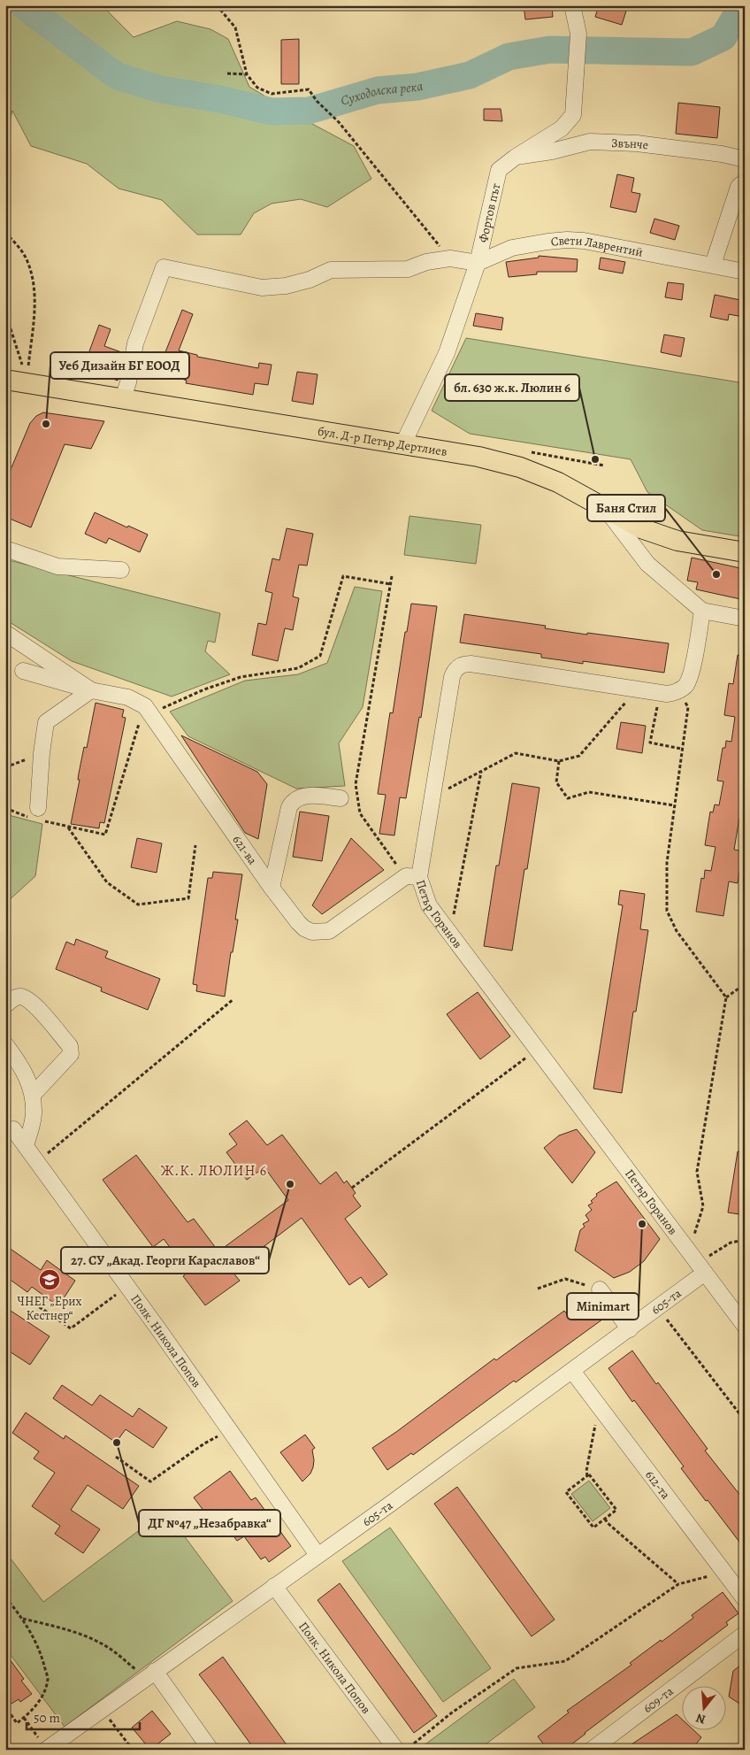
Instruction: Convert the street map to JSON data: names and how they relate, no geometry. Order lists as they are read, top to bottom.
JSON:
{
  "streets": {
    "main road": ["бул. Д-р Петър Дертлиев"],
    "street": [
      "Звънче",
      "Фортов път",
      "Свети Лаврентий",
      "621-ва",
      "Петър Горанов",
      "605-та",
      "Полк. Никола Попов",
      "612-та",
      "609-та"
    ]
  },
  "crossings": [
    ["Звънче", "Фортов път"],
    ["Фортов път", "Свети Лаврентий"],
    ["Фортов път", "бул. Д-р Петър Дертлиев"],
    ["621-ва", "Петър Горанов"],
    ["Петър Горанов", "605-та"],
    ["605-та", "Полк. Никола Попов"],
    ["605-та", "612-та"]
  ],
  "districts": ["Ж.К. ЛЮЛИН 6"],
  "water": ["Суходолска река"],
  "places": {
    "other": [
      "Уеб Дизайн БГ ЕООД",
      "бл. 630 ж.к. Люлин 6",
      "Баня Стил",
      "27. СУ „Акад. Георги Караславов“",
      "Minimart",
      "ДГ №47 „Незабравка“"
    ],
    "school or university": ["ЧНЕГ „Ерих Кестнер“"]
  },
  "scale_bar": "50 m",
  "north": "bottom"
}
